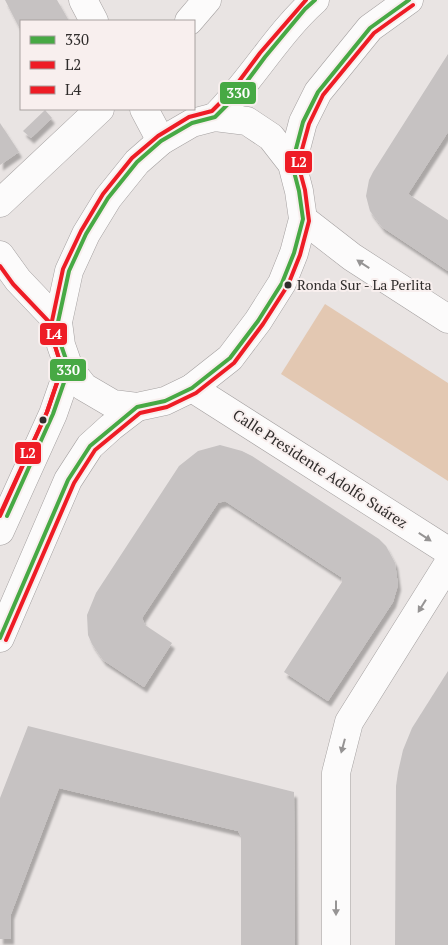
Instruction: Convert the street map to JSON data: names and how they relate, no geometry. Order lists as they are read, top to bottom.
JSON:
{
  "streets": {
    "main road": ["Calle Presidente Adolfo Suárez"]
  },
  "places": ["Ronda Sur - La Perlita"],
  "lines": ["transit line 330", "transit line L4", "transit line L2"],
  "legend": ["330", "L2", "L4"]
}
